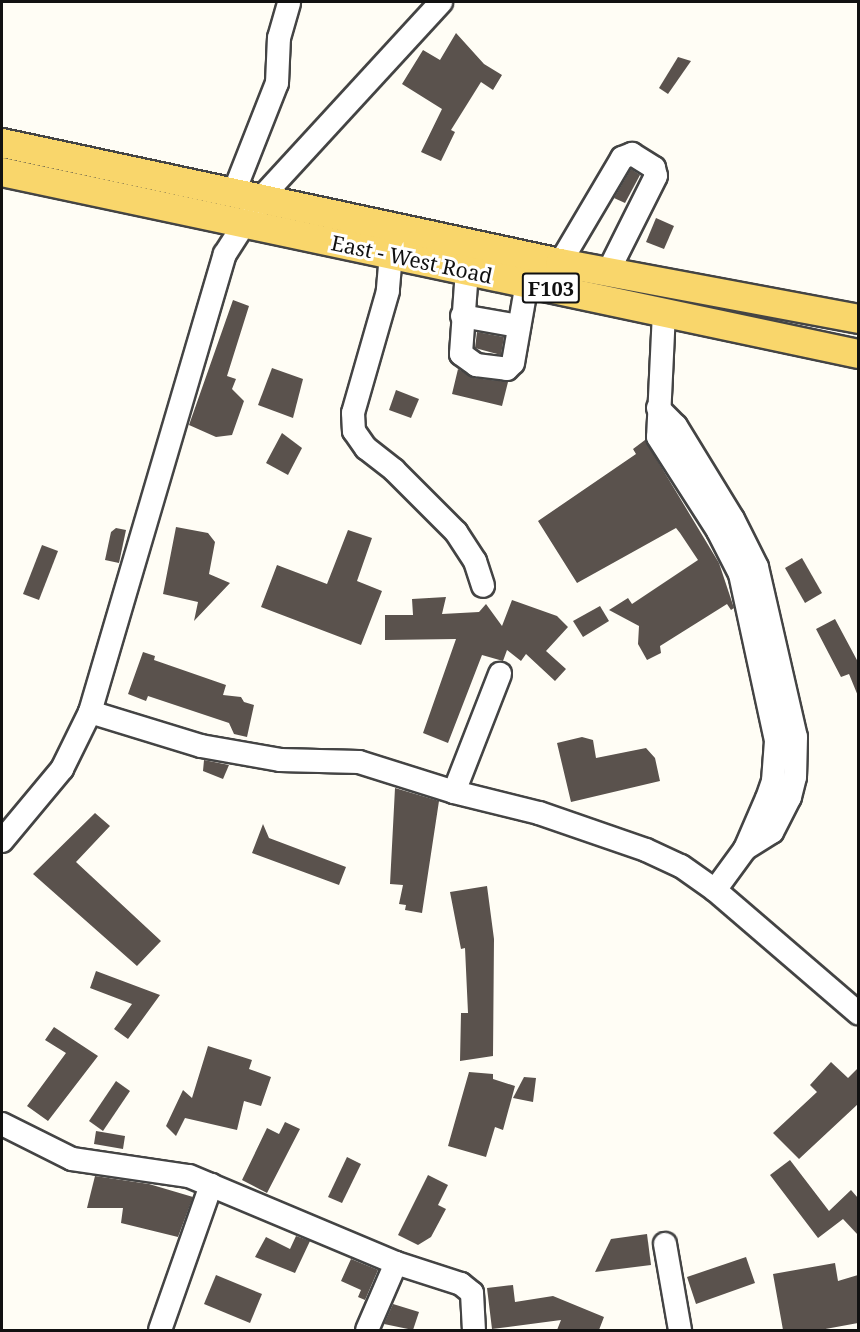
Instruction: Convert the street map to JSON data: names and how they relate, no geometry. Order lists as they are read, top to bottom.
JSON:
{
  "streets": {
    "main road": ["East - West Road", "F103"]
  }
}
